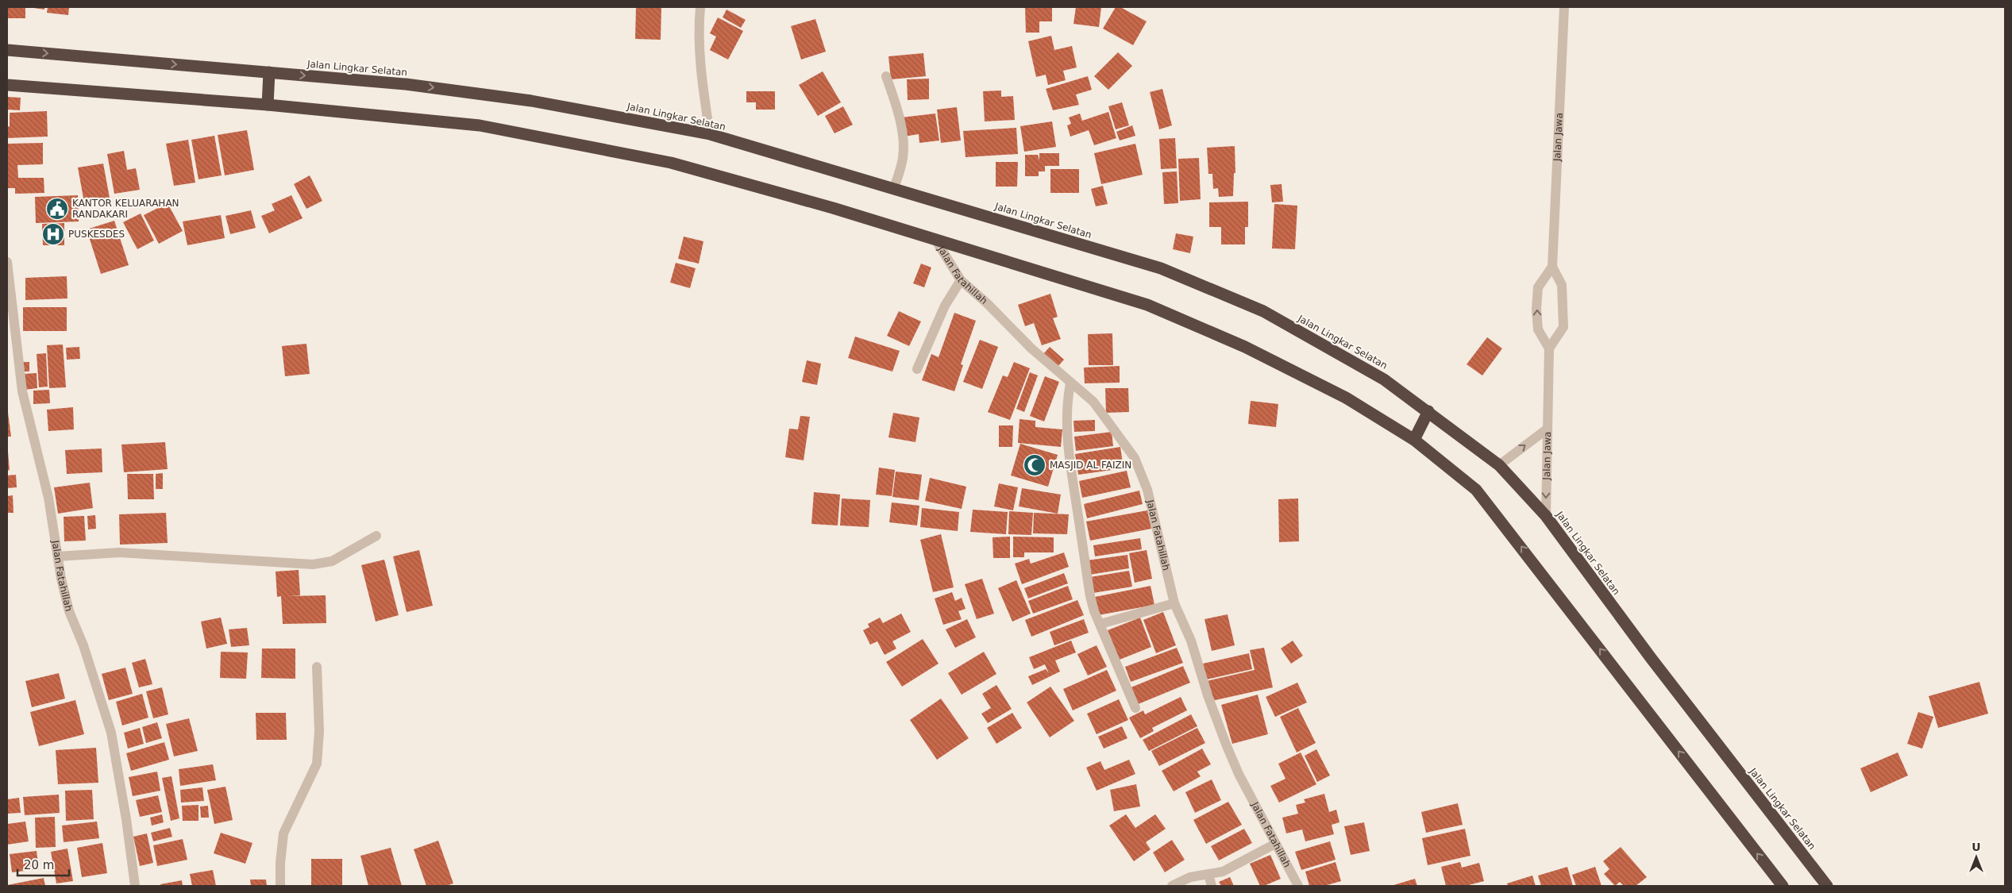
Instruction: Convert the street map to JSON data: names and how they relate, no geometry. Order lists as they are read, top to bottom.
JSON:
{
  "streets": {
    "highway": ["Jalan Lingkar Selatan"],
    "street": ["Jalan Jawa", "Jalan Fatahillah"]
  },
  "crossings": [
    ["Jalan Lingkar Selatan", "Jalan Jawa"]
  ],
  "places": {
    "public building": ["KANTOR KELUARAHAN RANDAKARI"],
    "hospital": ["PUSKESDES"],
    "mosque": ["MASJID AL FAIZIN"]
  },
  "scale_bar": "20 m",
  "north": "top"
}
